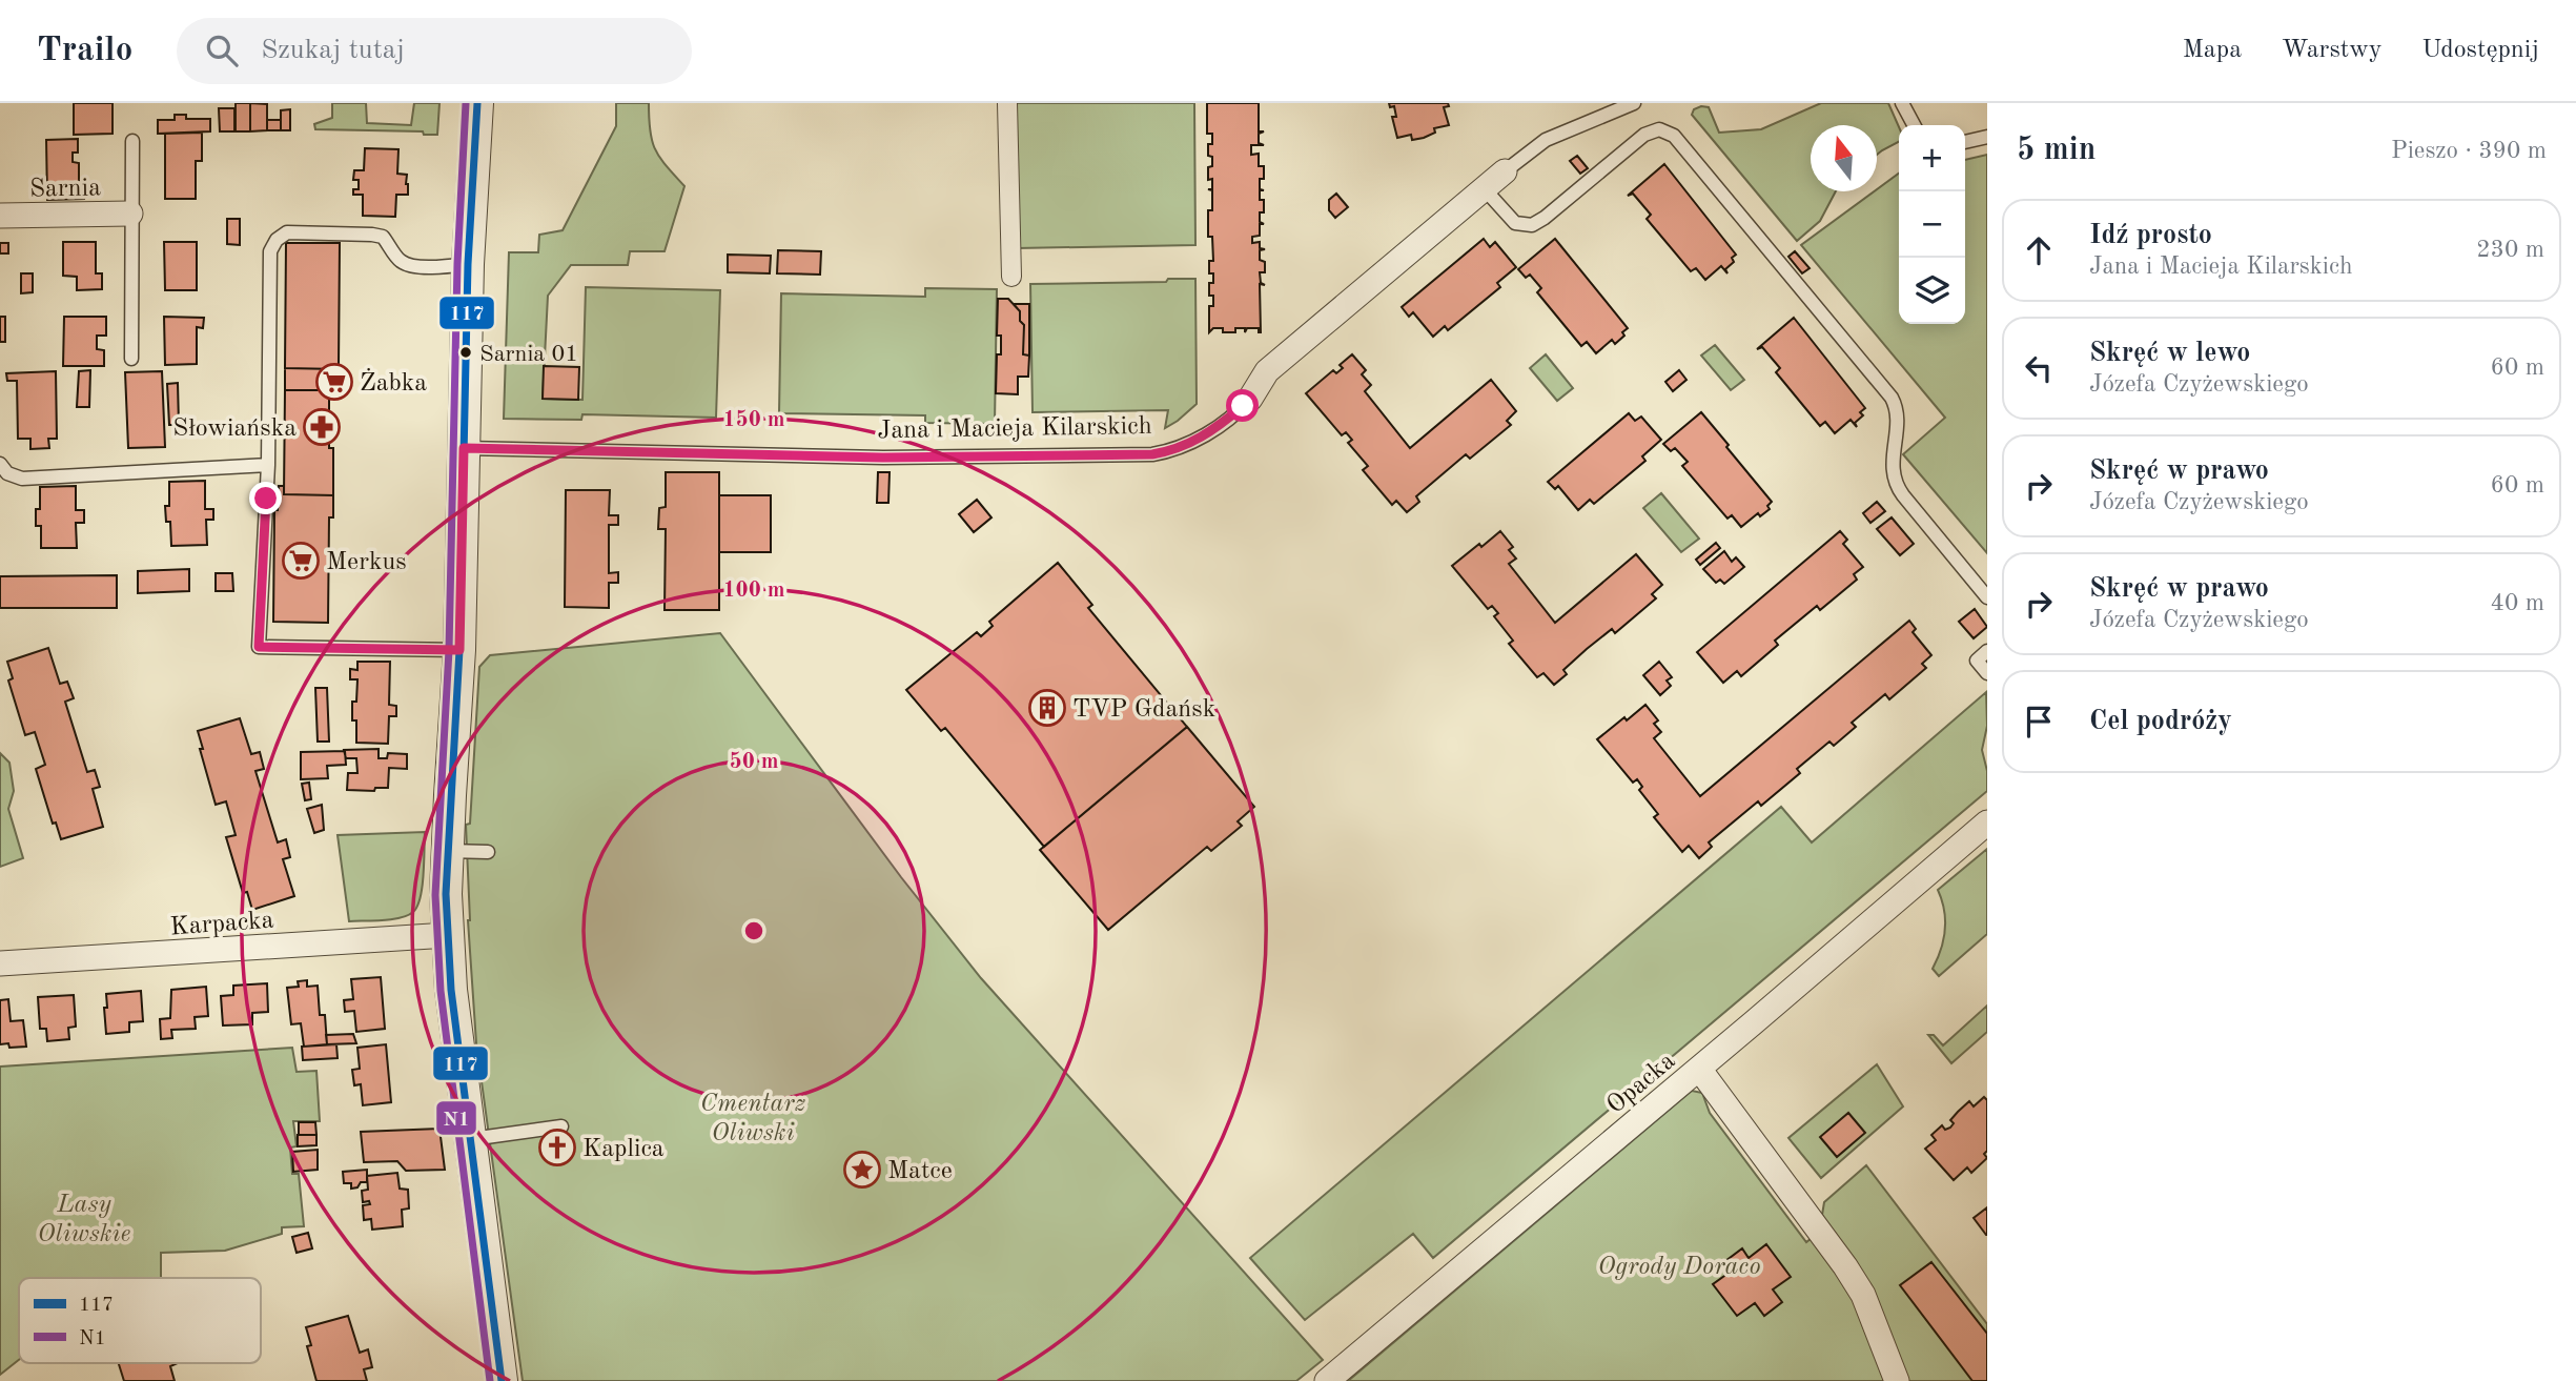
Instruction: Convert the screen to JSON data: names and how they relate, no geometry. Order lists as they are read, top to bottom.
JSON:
{
  "streets": {
    "street": [
      "Sarnia",
      "Jana i Macieja Kilarskich",
      "Karpacka",
      "Opacka"
    ]
  },
  "parks": ["Cmentarz Oliwski", "Lasy Oliwskie", "Ogrody Doraco"],
  "places": {
    "other": ["Sarnia 01"],
    "supermarket": ["Żabka", "Merkus"],
    "pharmacy": ["Słowiańska"],
    "building": ["TVP Gdańsk"],
    "church": ["Kaplica"],
    "place": ["Matce"]
  },
  "lines": ["transit line 117", "transit line N1"],
  "legend": ["117", "N1"],
  "north": "top",
  "page": {
    "header": "Trailo",
    "search": "Szukaj tutaj",
    "nav": ["Mapa", "Warstwy", "Udostępnij"],
    "heading": ["5 min", "Pieszo · 390 m"],
    "map_buttons": ["+", "−"],
    "list": [
      ["Idź prosto", "Jana i Macieja Kilarskich", "230 m"],
      ["Skręć w lewo", "Józefa Czyżewskiego", "60 m"],
      ["Skręć w prawo", "Józefa Czyżewskiego", "60 m"],
      ["Skręć w prawo", "Józefa Czyżewskiego", "40 m"],
      "Cel podróży"
    ]
  },
  "rings": ["150 m", "100 m", "50 m"]
}
